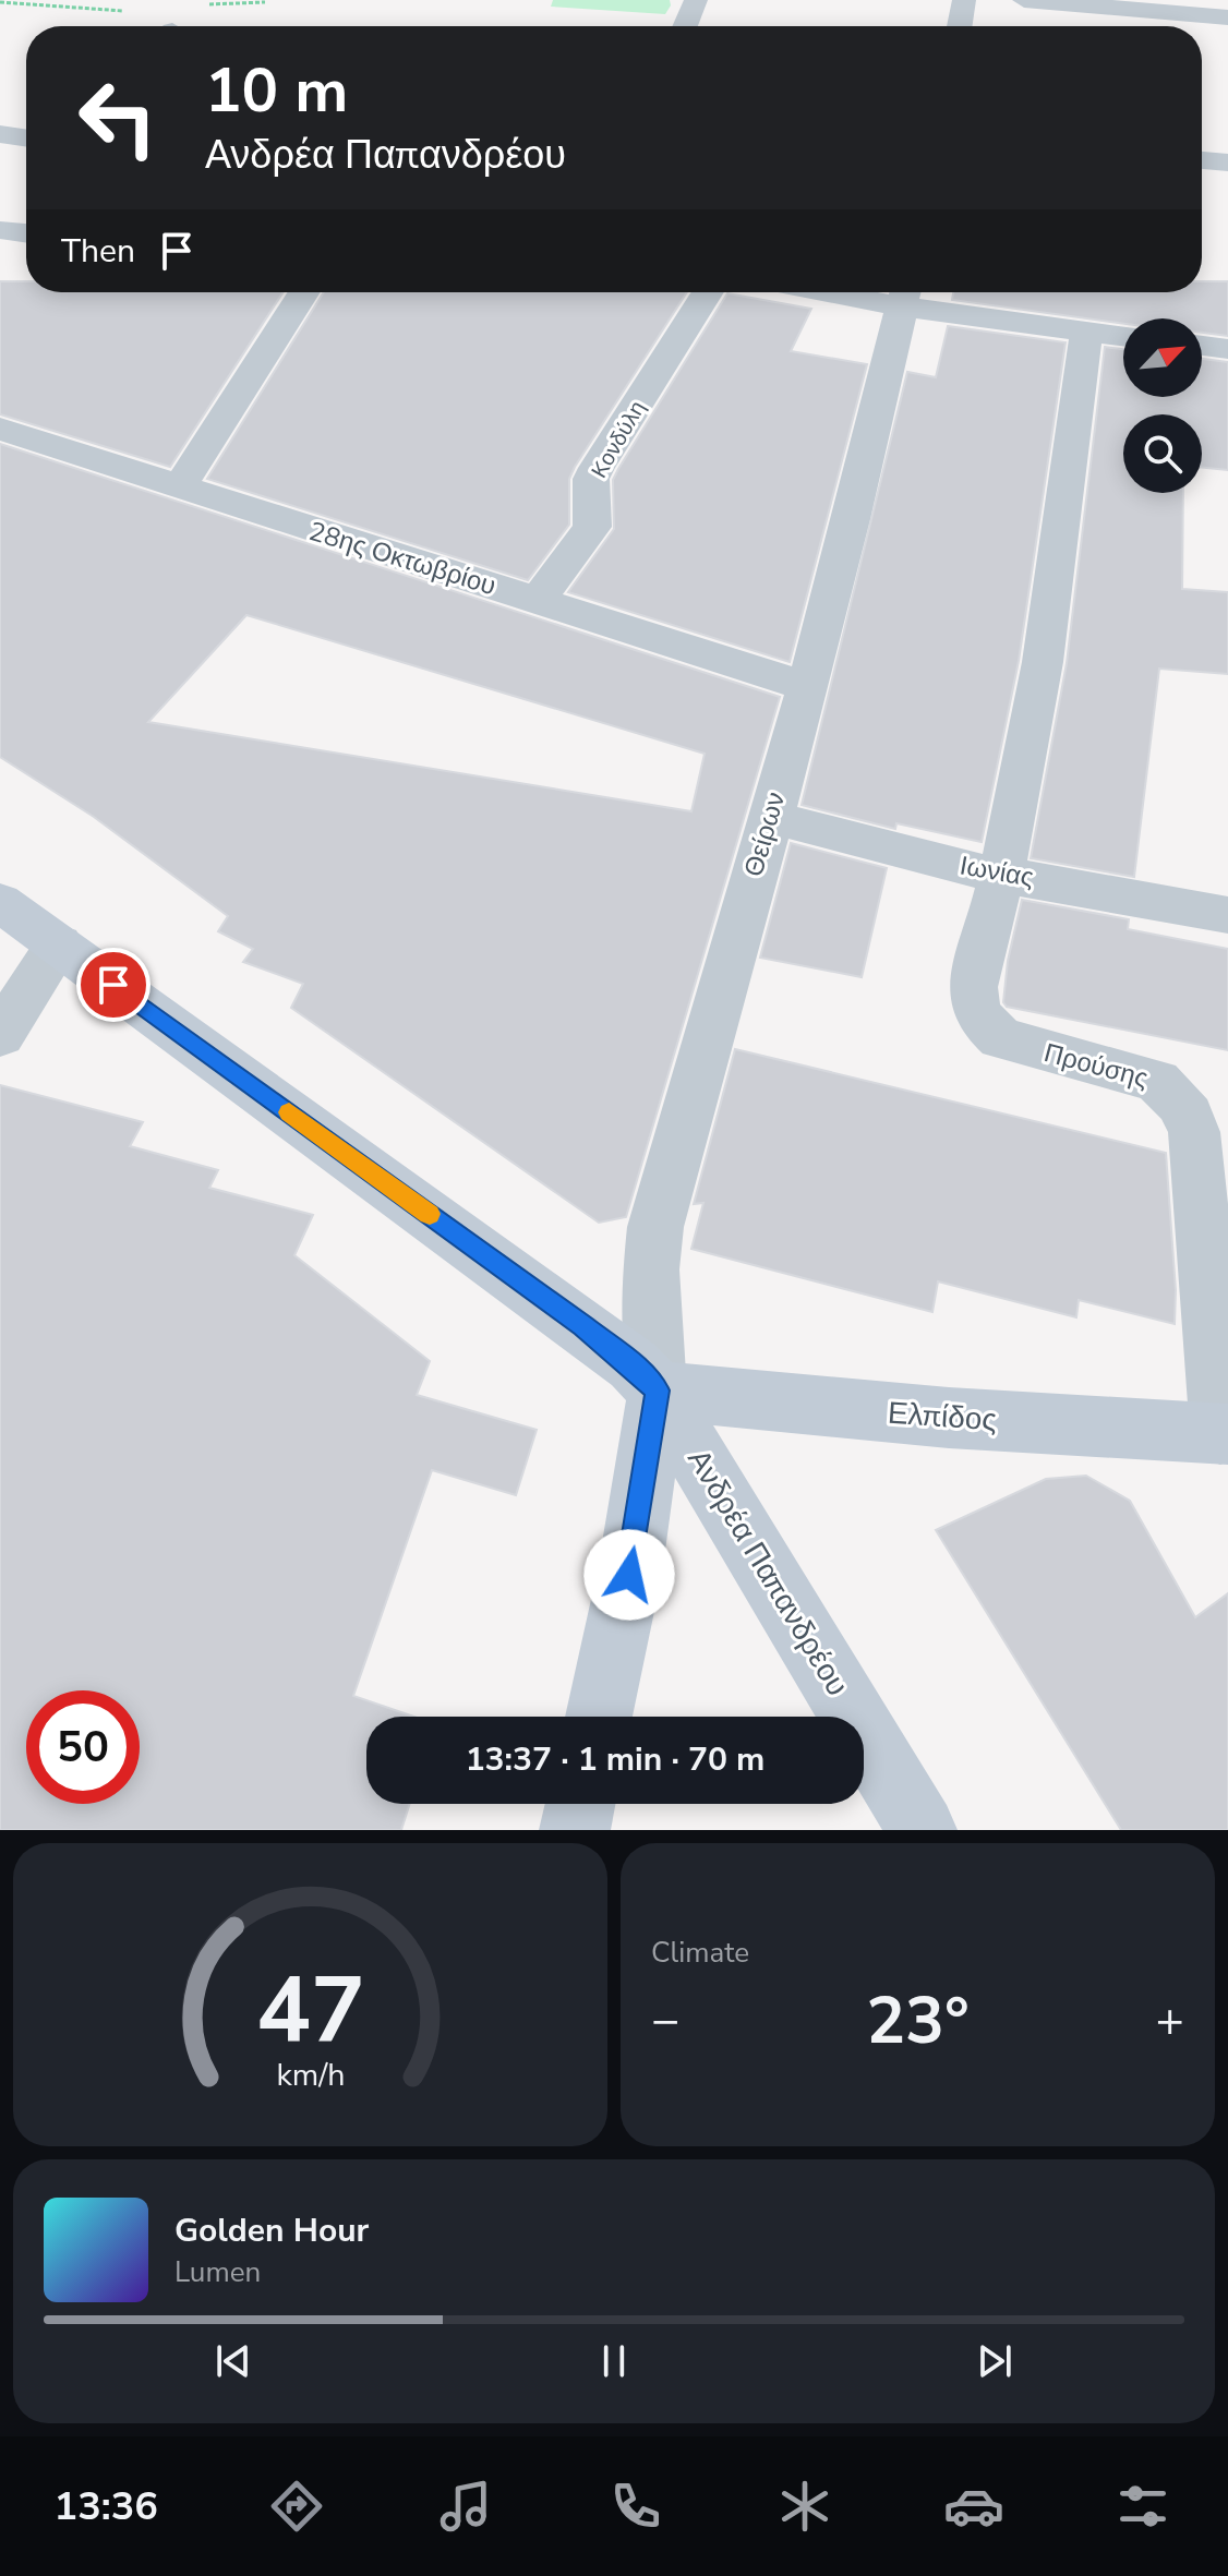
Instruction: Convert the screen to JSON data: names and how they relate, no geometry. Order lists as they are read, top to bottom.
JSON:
{
  "streets": {
    "main road": ["Ελπίδος", "Ανδρέα Παπανδρέου"],
    "street": [
      "Κονδύλη",
      "28ης Οκτωβρίου",
      "Θείρων",
      "Ιωνίας",
      "Προύσης"
    ]
  },
  "crossings": [
    ["Κονδύλη", "28ης Οκτωβρίου"],
    ["28ης Οκτωβρίου", "Θείρων"],
    ["Θείρων", "Ιωνίας"],
    ["Θείρων", "Ελπίδος"],
    ["Θείρων", "Ανδρέα Παπανδρέου"],
    ["Ιωνίας", "Προύσης"],
    ["Προύσης", "Ελπίδος"],
    ["Ελπίδος", "Ανδρέα Παπανδρέου"]
  ],
  "north": "top right",
  "page": {
    "turn": ["10 m", "Ανδρέα Παπανδρέου"],
    "then": "Then",
    "limit": "50",
    "trip": "13:37 · 1 min · 70 m",
    "tile": "Climate",
    "heat": ["−", "23°", "+"],
    "song": ["Golden Hour", "Lumen"],
    "tabs": "13:36",
    "gauge": ["47", "km/h"]
  }
}
